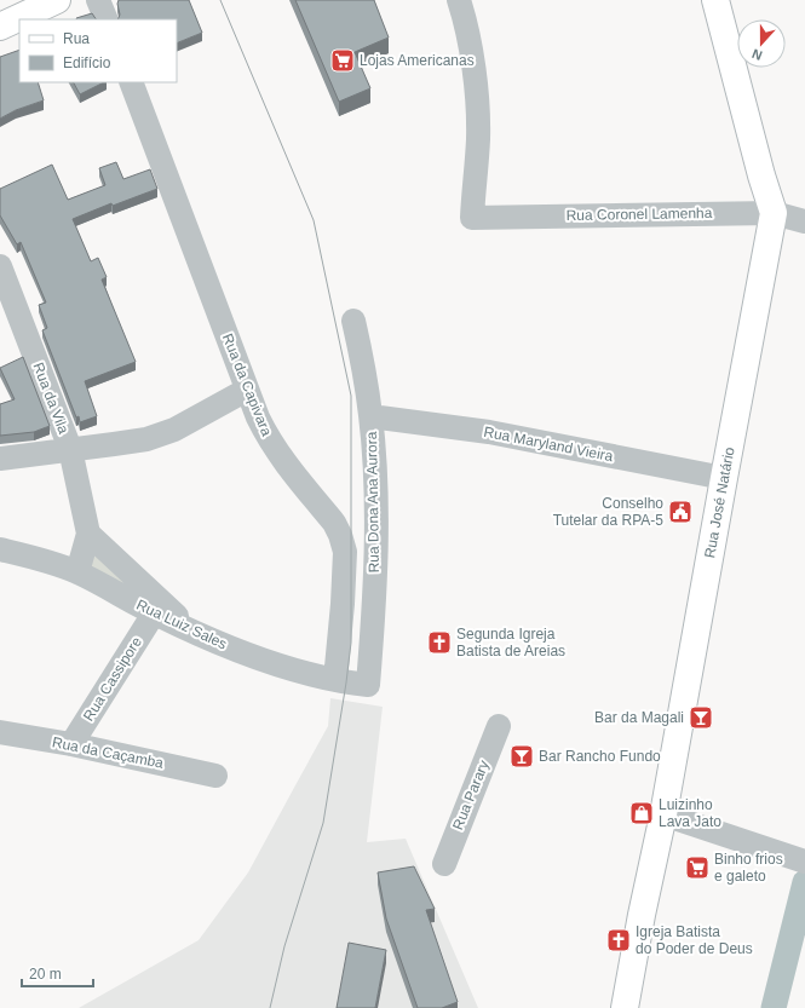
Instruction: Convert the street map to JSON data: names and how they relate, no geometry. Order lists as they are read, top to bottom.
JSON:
{
  "streets": {
    "main road": ["Rua José Natário"],
    "street": [
      "Rua Coronel Lamenha",
      "Rua da Capivara",
      "Rua da Vila",
      "Rua Maryland Vieira",
      "Rua Dona Ana Aurora",
      "Rua Luiz Sales",
      "Rua Cassipore",
      "Rua da Caçamba",
      "Rua Parary"
    ]
  },
  "crossings": [
    ["Rua Coronel Lamenha", "Rua José Natário"],
    ["Rua da Capivara", "Rua Luiz Sales"],
    ["Rua da Vila", "Rua Luiz Sales"],
    ["Rua Maryland Vieira", "Rua Dona Ana Aurora"],
    ["Rua Maryland Vieira", "Rua José Natário"],
    ["Rua Dona Ana Aurora", "Rua Luiz Sales"],
    ["Rua Luiz Sales", "Rua Cassipore"],
    ["Rua Cassipore", "Rua da Caçamba"]
  ],
  "places": {
    "supermarket": ["Lojas Americanas", "Binho frios e galeto"],
    "public building": ["Conselho Tutelar da RPA-5"],
    "church": ["Segunda Igreja Batista de Areias", "Igreja Batista do Poder de Deus"],
    "bar": ["Bar da Magali", "Bar Rancho Fundo"],
    "shop": ["Luizinho Lava Jato"]
  },
  "legend": ["Rua", "Edifício"],
  "scale_bar": "20 m",
  "north": "bottom"
}
